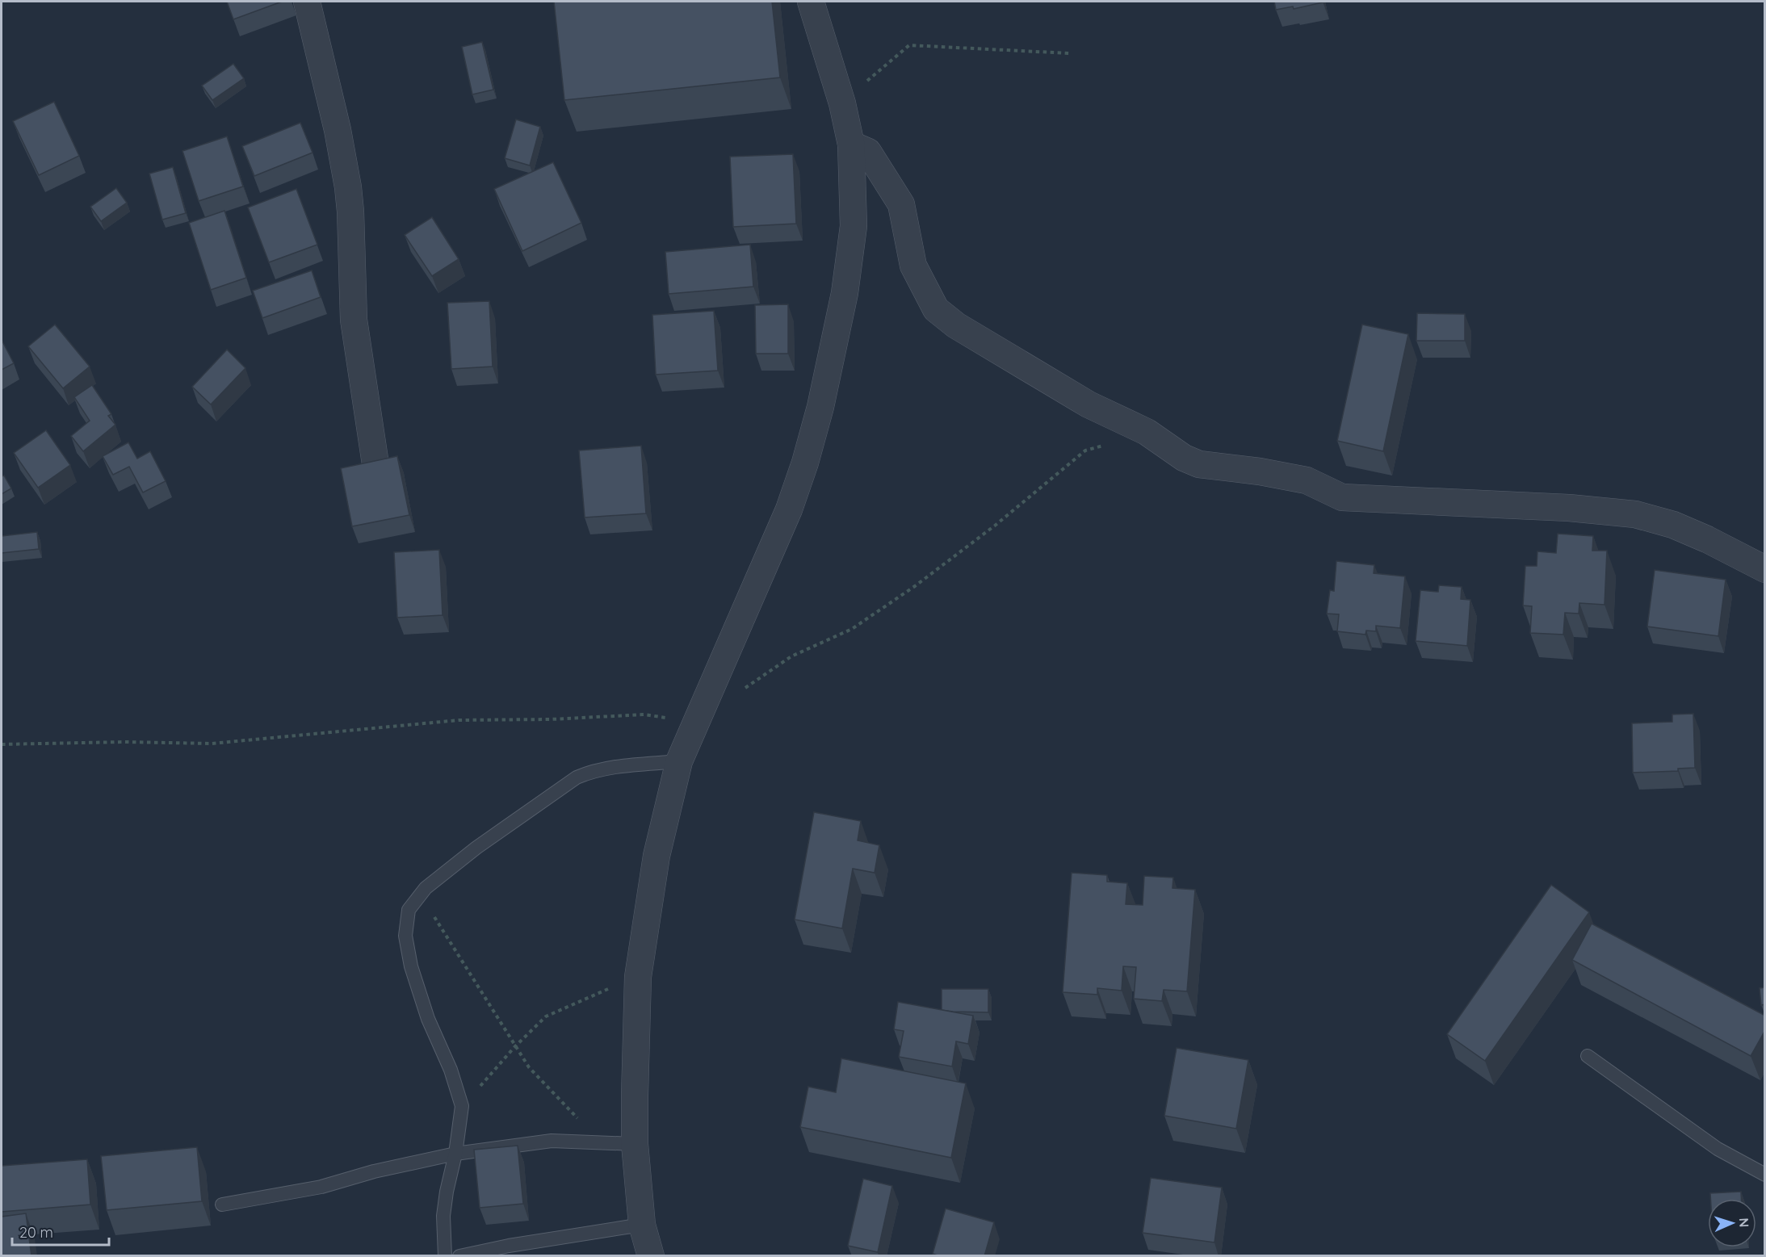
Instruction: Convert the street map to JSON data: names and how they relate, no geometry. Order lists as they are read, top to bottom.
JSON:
{
  "scale_bar": "20 m",
  "north": "right"
}
